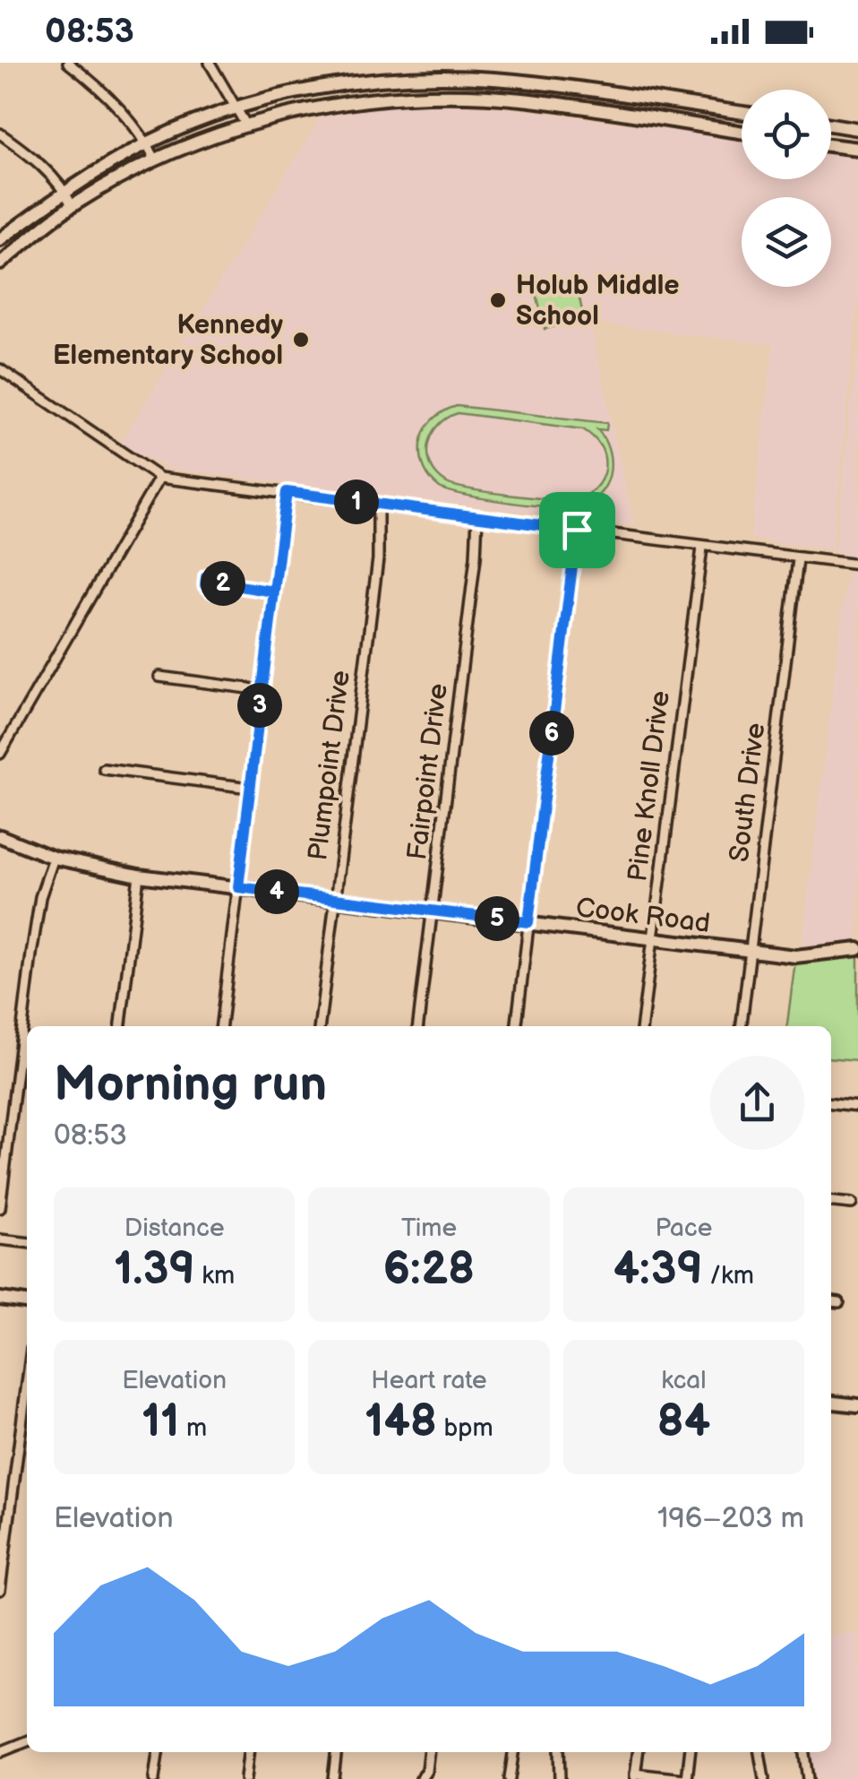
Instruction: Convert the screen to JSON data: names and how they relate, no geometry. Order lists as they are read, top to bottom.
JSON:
{
  "streets": {
    "main road": ["Cook Road"],
    "street": [
      "Plumpoint Drive",
      "Fairpoint Drive",
      "Pine Knoll Drive",
      "South Drive"
    ]
  },
  "crossings": [
    ["Plumpoint Drive", "Cook Road"],
    ["Fairpoint Drive", "Cook Road"],
    ["Pine Knoll Drive", "Cook Road"],
    ["South Drive", "Cook Road"]
  ],
  "places": ["Holub Middle School", "Kennedy Elementary School"],
  "page": {
    "status": "08:53",
    "pins": [
      "1",
      "2",
      "3",
      "6",
      "4",
      "5"
    ],
    "heading": ["Morning run", "08:53"],
    "stats": [
      ["Distance", "1.39 km"],
      ["Time", "6:28"],
      ["Pace", "4:39 /km"],
      ["Elevation", "11 m"],
      ["Heart rate", "148 bpm"],
      ["kcal", "84"]
    ],
    "chart": ["Elevation", "196–203 m"]
  }
}
